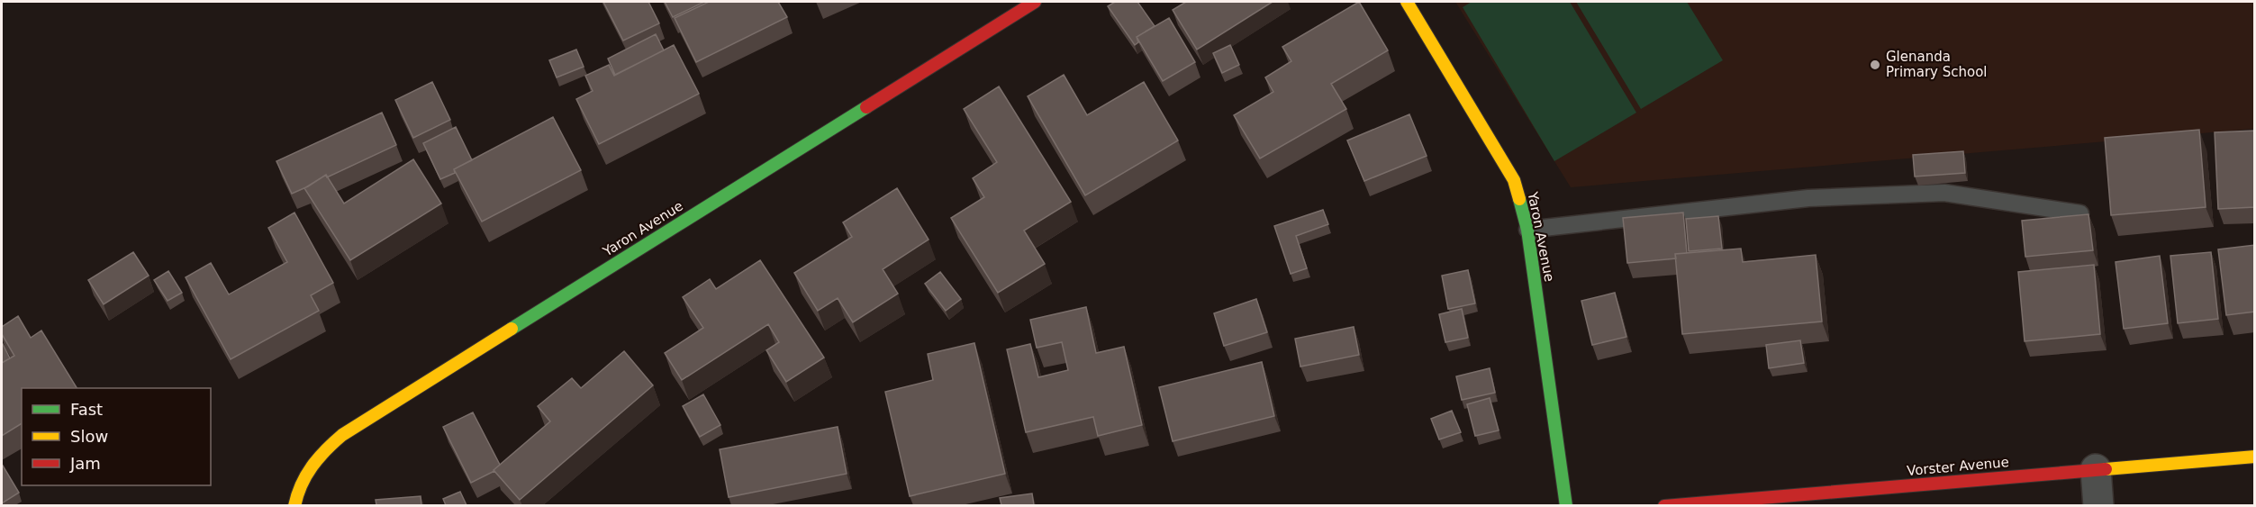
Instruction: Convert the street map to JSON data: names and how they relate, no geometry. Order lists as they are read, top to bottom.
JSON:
{
  "streets": {
    "street": ["Yaron Avenue", "Vorster Avenue"]
  },
  "places": ["Glenanda Primary School"],
  "legend": ["Fast", "Slow", "Jam"]
}
